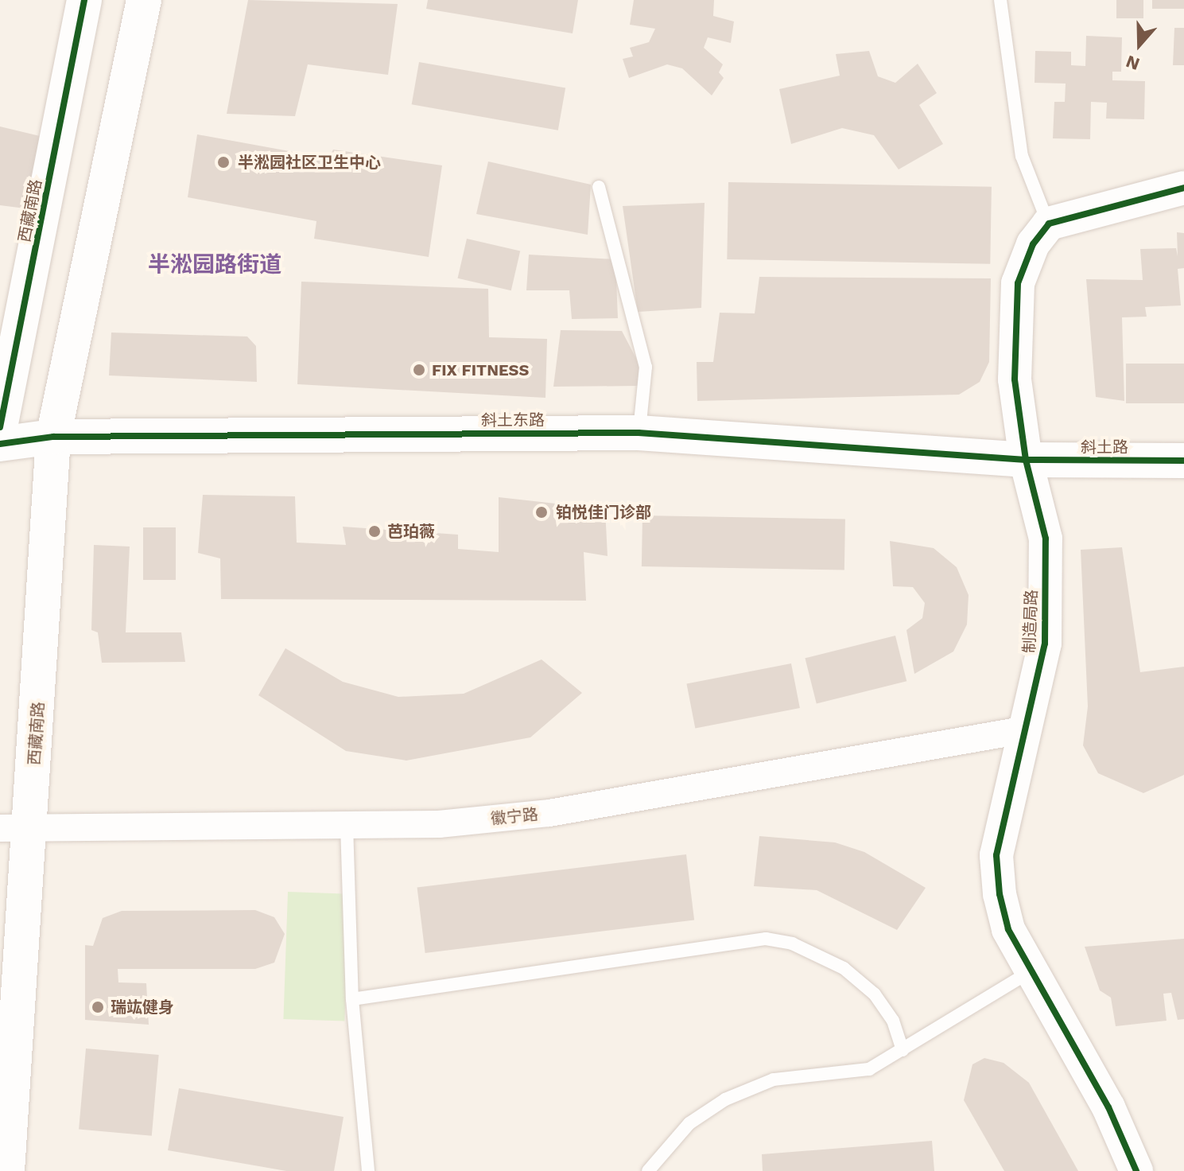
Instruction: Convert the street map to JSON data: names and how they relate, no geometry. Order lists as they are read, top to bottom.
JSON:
{
  "streets": {
    "main road": ["西藏南路", "斜土东路", "斜土路"],
    "street": ["制造局路", "徽宁路"]
  },
  "crossings": [
    ["西藏南路", "斜土东路"],
    ["西藏南路", "徽宁路"],
    ["斜土东路", "斜土路"],
    ["斜土东路", "制造局路"],
    ["斜土路", "制造局路"],
    ["制造局路", "徽宁路"]
  ],
  "districts": ["半淞园路街道"],
  "places": [
    "半淞园社区卫生中心",
    "FIX FITNESS",
    "铂悦佳门诊部",
    "芭珀薇",
    "瑞竑健身"
  ],
  "north": "bottom"
}
